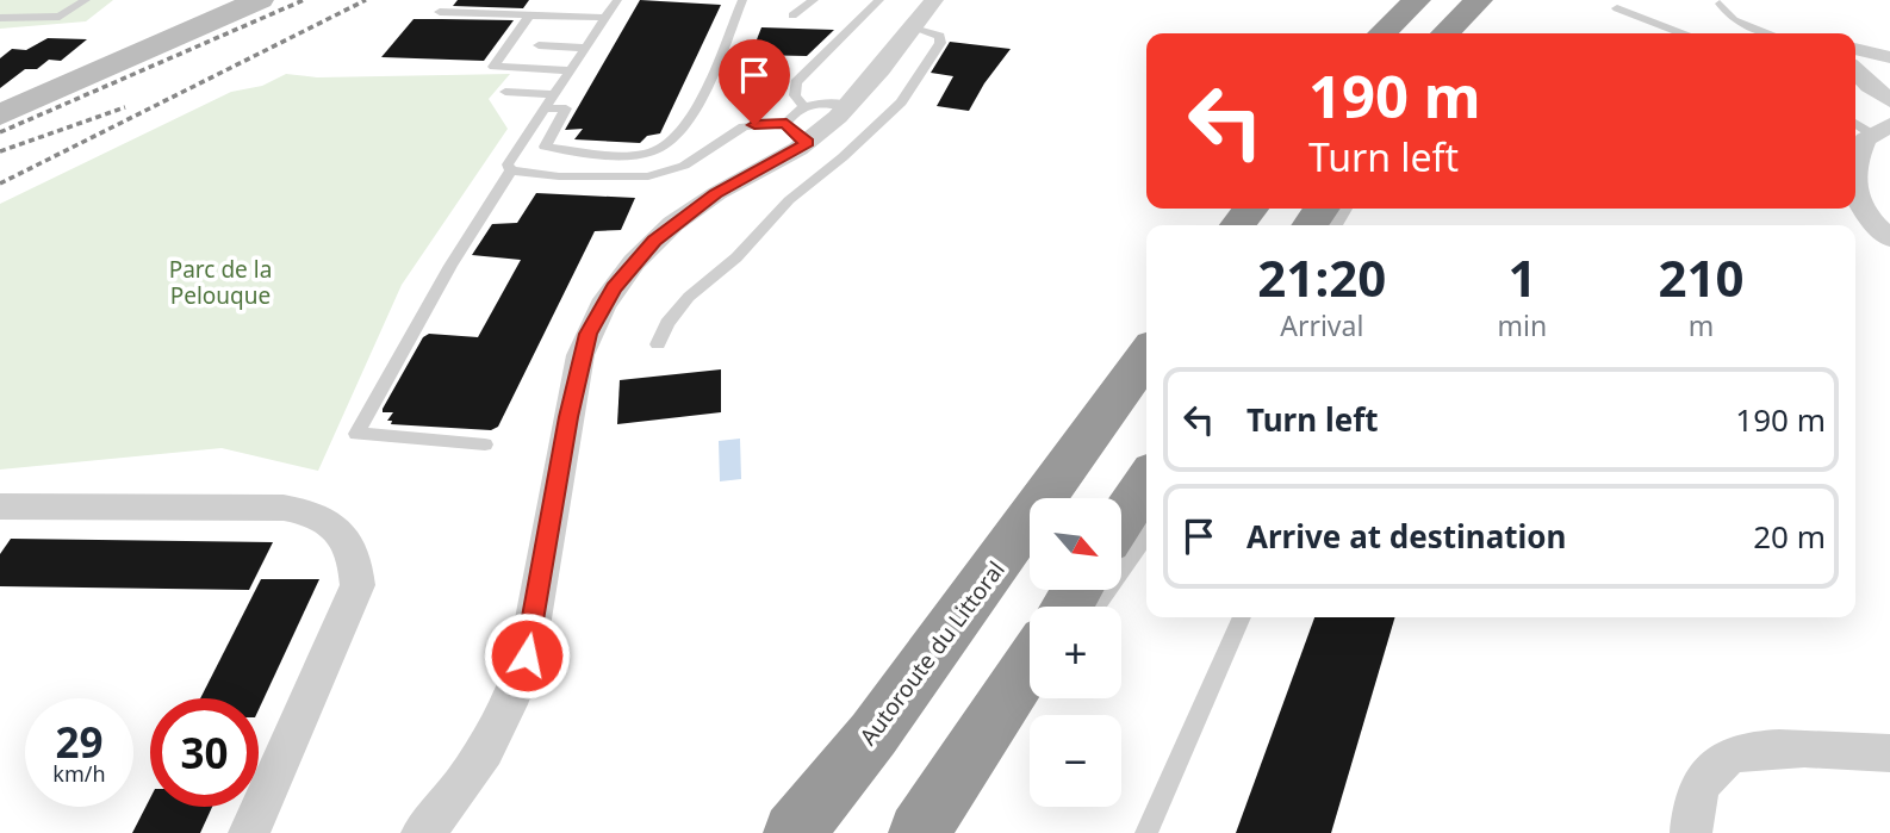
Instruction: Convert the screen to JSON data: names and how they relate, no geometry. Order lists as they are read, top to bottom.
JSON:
{
  "streets": {
    "highway": ["Autoroute du Littoral"]
  },
  "parks": ["Parc de la Pelouque"],
  "north": "bottom right",
  "page": {
    "turn": ["190 m", "Turn left"],
    "eta": [
      "21:20",
      "Arrival",
      "1",
      "min",
      "210",
      "m"
    ],
    "list": [
      {
        "name": "Turn left",
        "value": "190 m"
      },
      {
        "name": "Arrive at destination",
        "value": "20 m"
      }
    ],
    "map_buttons": ["+", "−"],
    "speed": "29 km/h",
    "limit": "30"
  }
}
